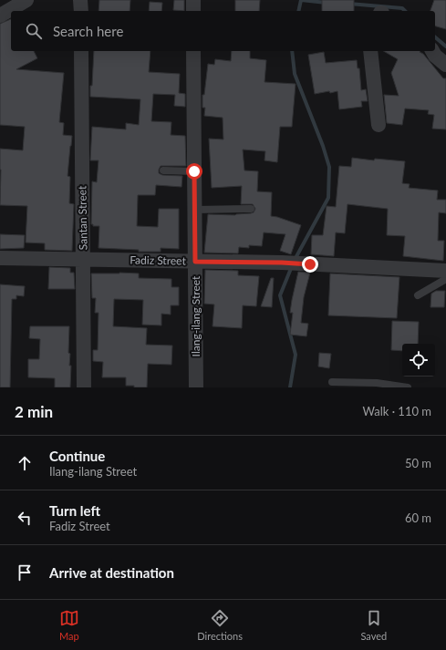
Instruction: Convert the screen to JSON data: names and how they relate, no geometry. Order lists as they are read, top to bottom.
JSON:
{
  "streets": {
    "street": ["Santan Street", "Fadiz Street", "Ilang-ilang Street"]
  },
  "crossings": [
    ["Santan Street", "Fadiz Street"],
    ["Fadiz Street", "Ilang-ilang Street"]
  ],
  "page": {
    "search": "Search here",
    "heading": ["2 min", "Walk · 110 m"],
    "list": [
      ["Continue", "Ilang-ilang Street", "50 m"],
      ["Turn left", "Fadiz Street", "60 m"],
      "Arrive at destination"
    ],
    "nav": ["Map", "Directions", "Saved"]
  }
}
